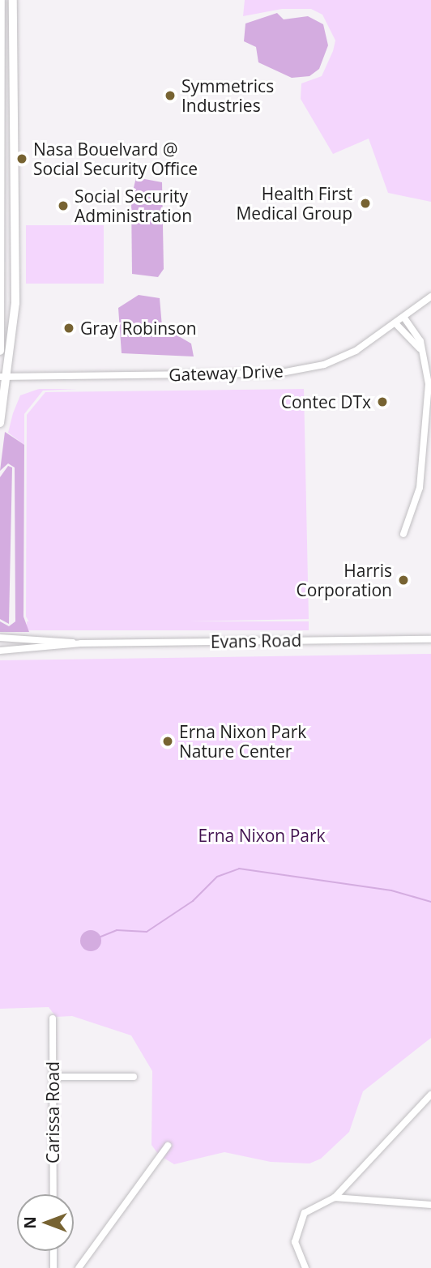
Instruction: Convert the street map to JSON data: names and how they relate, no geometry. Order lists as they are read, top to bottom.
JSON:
{
  "streets": {
    "street": ["Gateway Drive", "Evans Road", "Carissa Road"]
  },
  "parks": ["Erna Nixon Park"],
  "places": [
    "Symmetrics Industries",
    "Nasa Bouelvard @ Social Security Office",
    "Health First Medical Group",
    "Social Security Administration",
    "Gray Robinson",
    "Contec DTx",
    "Harris Corporation",
    "Erna Nixon Park Nature Center"
  ],
  "north": "left"
}
